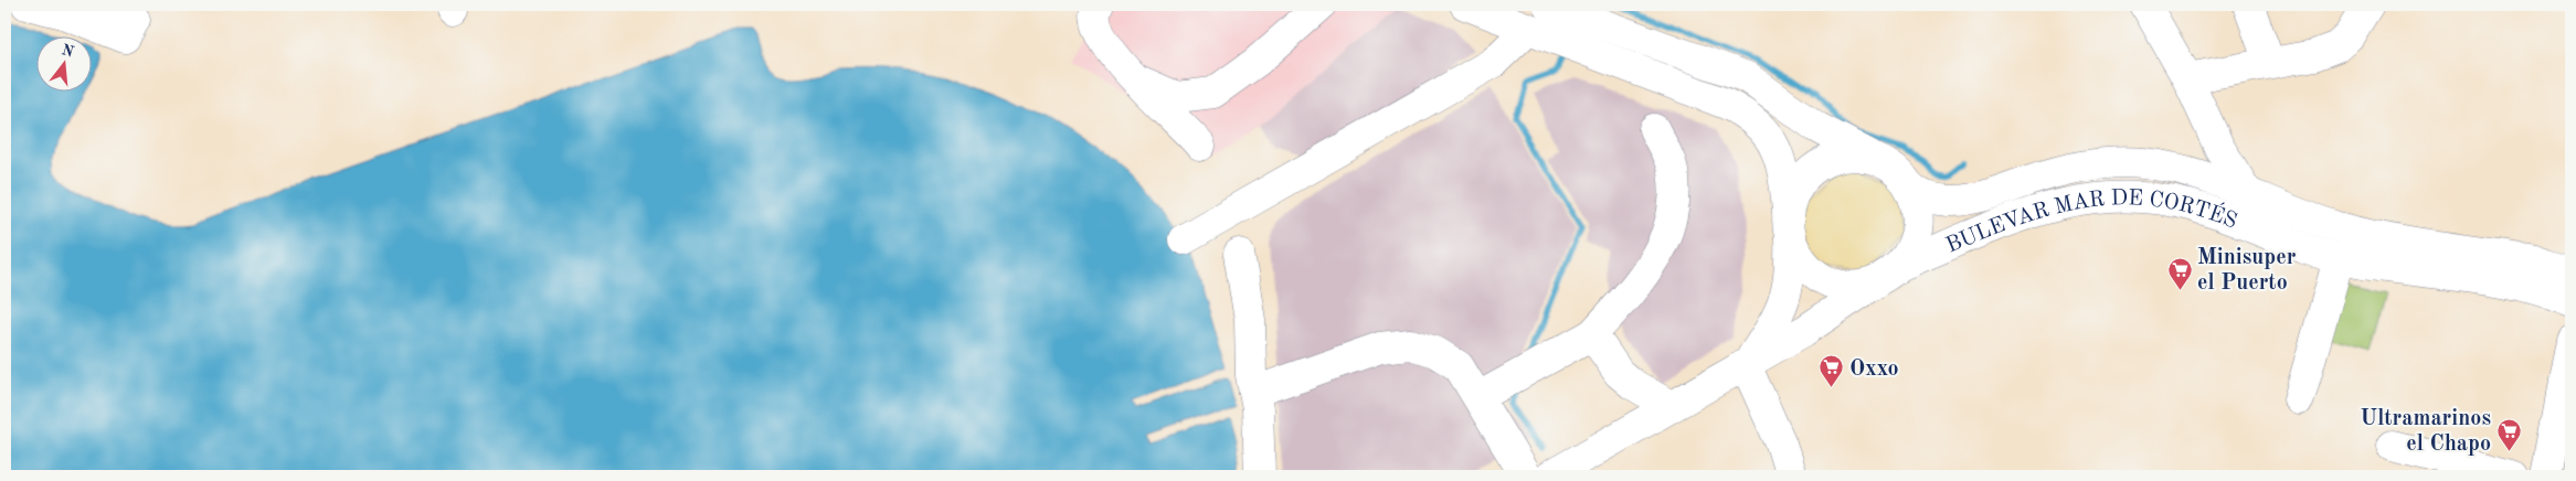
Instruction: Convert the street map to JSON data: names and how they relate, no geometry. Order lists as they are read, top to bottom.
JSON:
{
  "streets": {
    "street": ["BULEVAR MAR DE CORTÉS"]
  },
  "places": {
    "supermarket": ["Minisuper el Puerto", "Oxxo", "Ultramarinos el Chapo"]
  },
  "north": "top"
}
